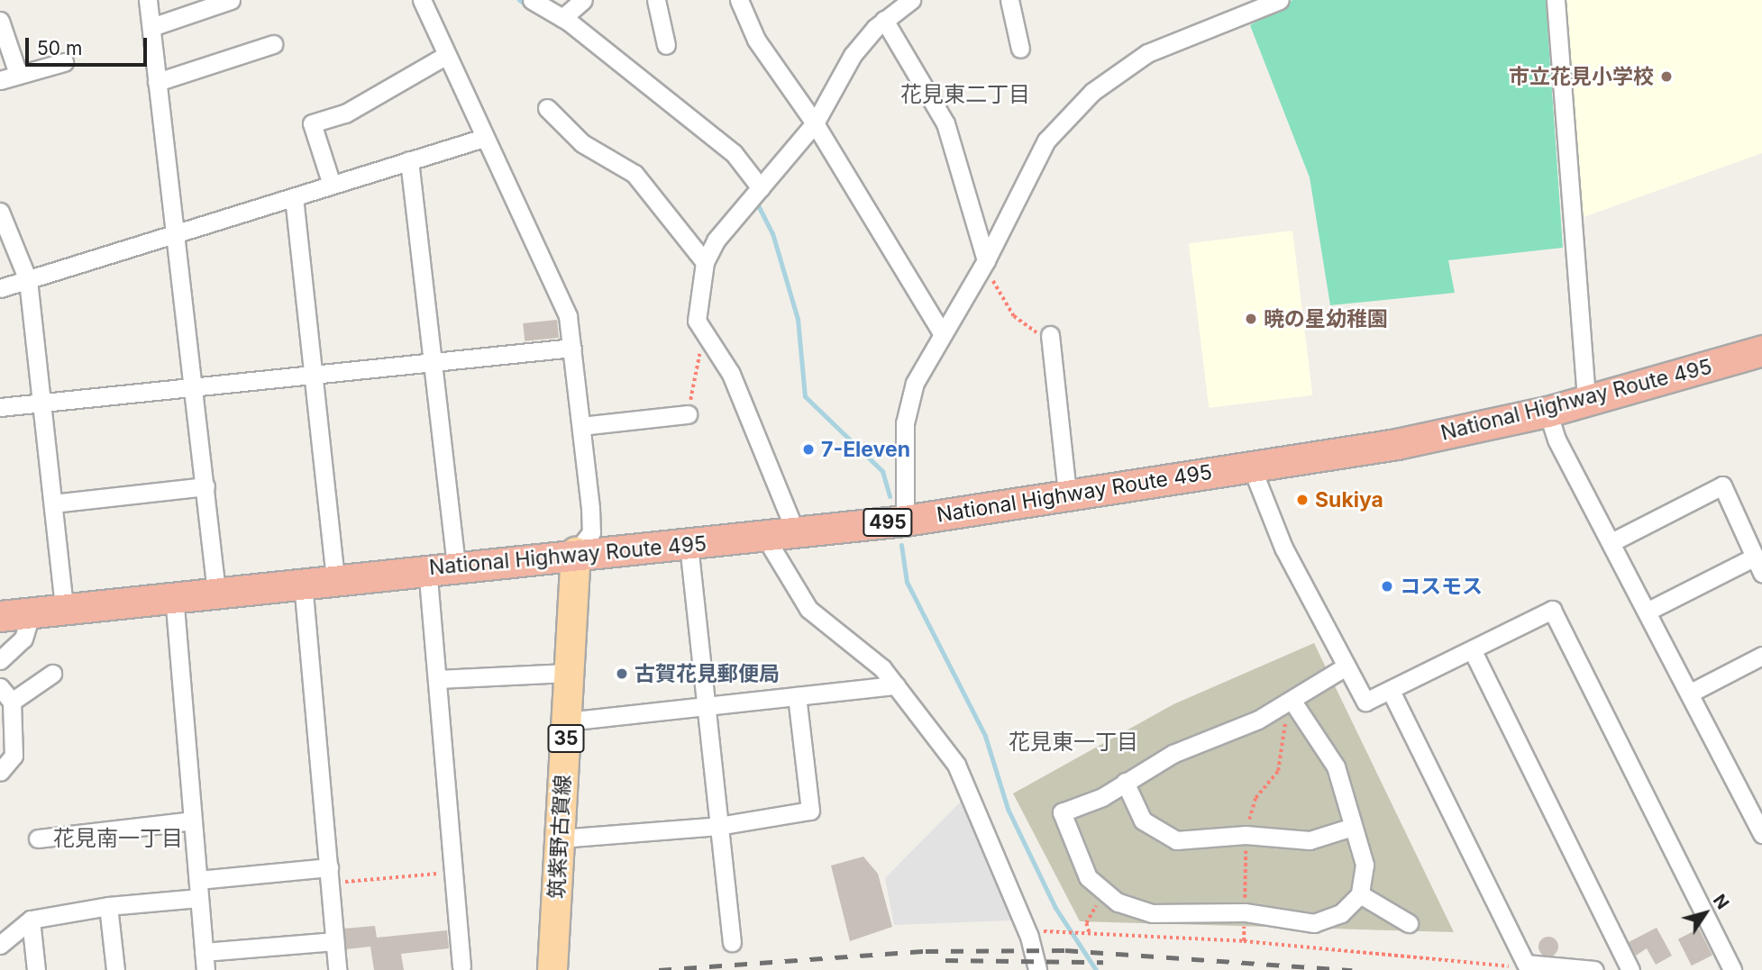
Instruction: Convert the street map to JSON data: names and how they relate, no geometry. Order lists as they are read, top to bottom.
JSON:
{
  "streets": {
    "highway": ["National Highway Route 495", "495"],
    "main road": ["35", "筑紫野古賀線"]
  },
  "crossings": [
    ["National Highway Route 495", "筑紫野古賀線"]
  ],
  "districts": ["花見東二丁目", "花見東一丁目", "花見南一丁目"],
  "places": [
    "市立花見小学校",
    "暁の星幼稚園",
    "7-Eleven",
    "Sukiya",
    "コスモス",
    "古賀花見郵便局"
  ],
  "scale_bar": "50 m",
  "north": "top right"
}
